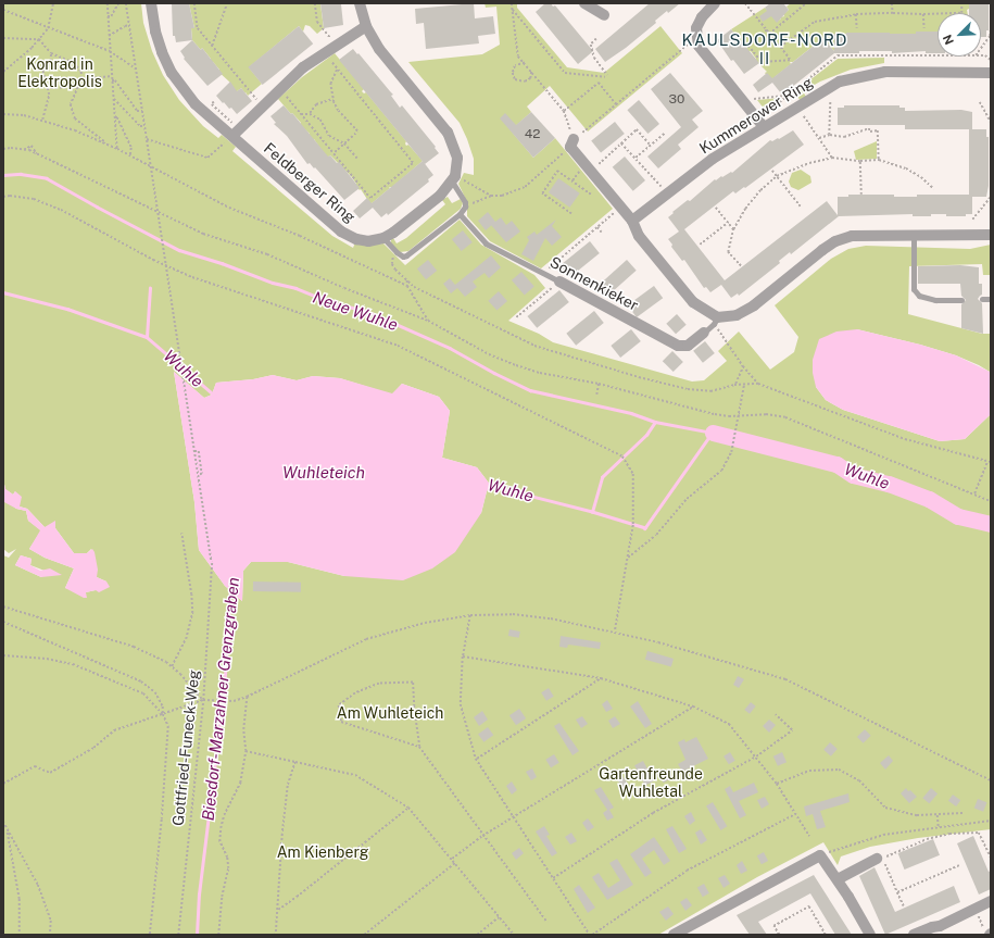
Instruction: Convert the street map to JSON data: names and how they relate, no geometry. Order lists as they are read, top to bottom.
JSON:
{
  "streets": {
    "street": ["Kummerower Ring", "Feldberger Ring", "Sonnenkieker"],
    "path": ["Gottfried-Funeck-Weg"]
  },
  "districts": ["KAULSDORF-NORD II"],
  "water": [
    "Neue Wuhle",
    "Wuhle",
    "Wuhleteich",
    "Biesdorf-Marzahner Grenzgraben"
  ],
  "parks": [
    "Konrad in Elektropolis",
    "Am Wuhleteich",
    "Gartenfreunde Wuhletal",
    "Am Kienberg"
  ],
  "house_numbers": ["30", "42"],
  "north": "bottom left"
}
